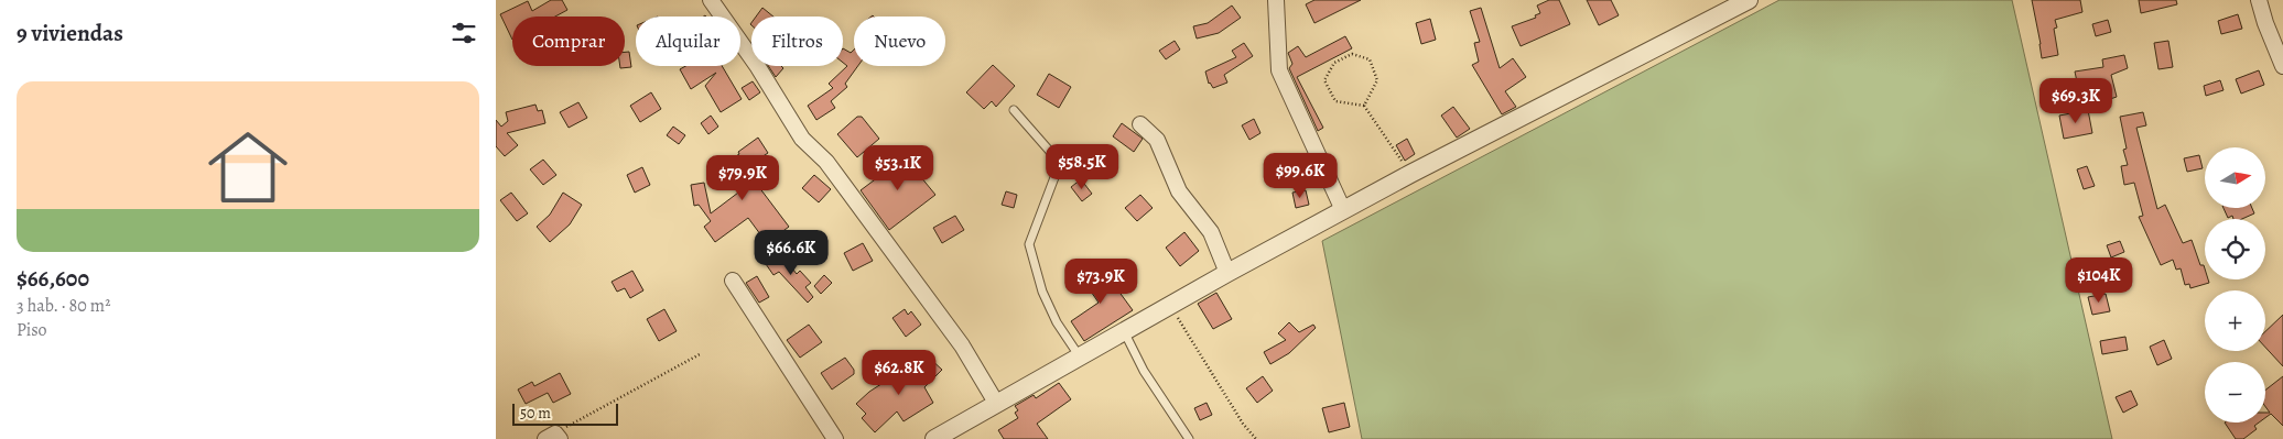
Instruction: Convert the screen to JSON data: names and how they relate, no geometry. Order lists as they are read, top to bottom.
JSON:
{
  "scale_bar": "50 m",
  "north": "right",
  "page": {
    "heading": "9 viviendas",
    "chip": [
      "Comprar",
      "Alquilar",
      "Filtros",
      "Nuevo"
    ],
    "list": [
      {
        "name": "$66,600",
        "note": "3 hab. · 80 m² · Piso"
      }
    ],
    "price": [
      "$69.3K",
      "$58.5K",
      "$53.1K",
      "$99.6K",
      "$79.9K",
      "$66.6K",
      "$104K",
      "$73.9K",
      "$62.8K"
    ],
    "map_buttons": ["+", "−"],
    "scale": "50 m"
  }
}
